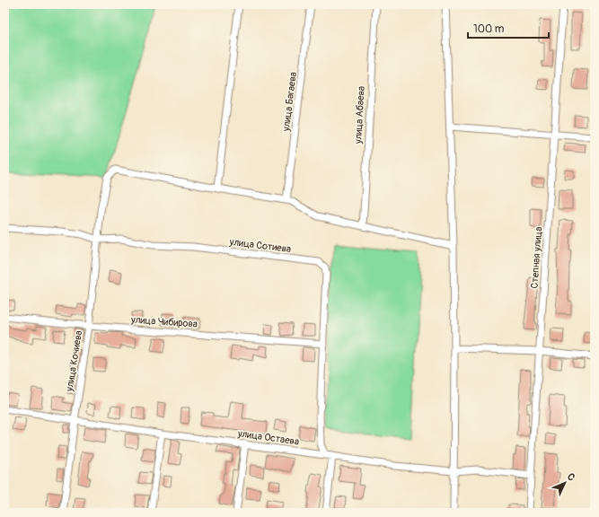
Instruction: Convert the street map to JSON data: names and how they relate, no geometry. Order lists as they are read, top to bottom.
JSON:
{
  "streets": {
    "street": [
      "улица Багаева",
      "улица Абаева",
      "улица Сотиева",
      "Степная улица",
      "улица Чибирова",
      "улица Кочиева",
      "улица Остаева"
    ]
  },
  "crossings": [
    ["улица Сотиева", "улица Чибирова"],
    ["улица Сотиева", "улица Кочиева"],
    ["улица Сотиева", "улица Остаева"],
    ["Степная улица", "улица Остаева"],
    ["улица Чибирова", "улица Кочиева"],
    ["улица Кочиева", "улица Остаева"]
  ],
  "scale_bar": "100 m",
  "north": "top right"
}
